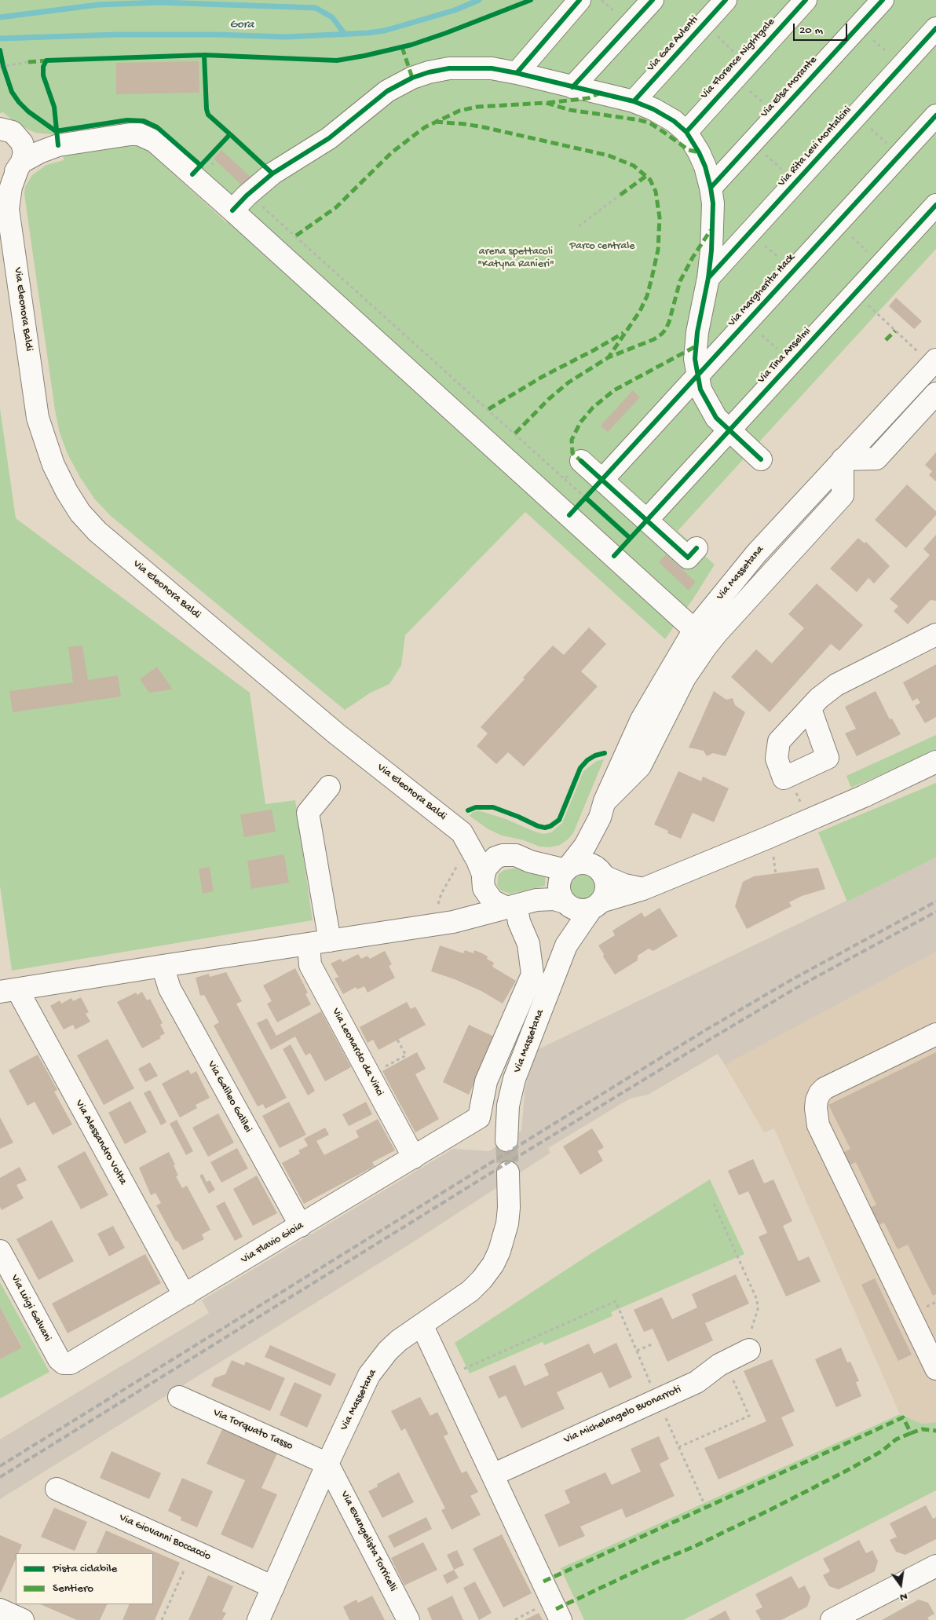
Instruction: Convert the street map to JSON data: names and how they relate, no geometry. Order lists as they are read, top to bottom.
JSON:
{
  "streets": {
    "street": [
      "Via Gae Aulenti",
      "Via Florence Nightgale",
      "Via Elsa Morante",
      "Via Rita Levi Montalcini",
      "Via Margherita Hack",
      "Via Eleonora Baldi",
      "Via Tina Anselmi",
      "Via Massetana",
      "Via Leonardo da Vinci",
      "Via Galileo Galilei",
      "Via Alessandro Volta",
      "Via Flavio Gioia",
      "Via Luigi Galvani",
      "Via Michelangelo Buonarroti",
      "Via Torquato Tasso",
      "Via Giovanni Boccaccio",
      "Via Evangelista Torricelli"
    ]
  },
  "crossings": [
    ["Via Massetana", "Via Torquato Tasso"],
    ["Via Massetana", "Via Giovanni Boccaccio"],
    ["Via Massetana", "Via Evangelista Torricelli"],
    ["Via Leonardo da Vinci", "Via Flavio Gioia"],
    ["Via Galileo Galilei", "Via Flavio Gioia"],
    ["Via Alessandro Volta", "Via Flavio Gioia"],
    ["Via Flavio Gioia", "Via Luigi Galvani"],
    ["Via Torquato Tasso", "Via Evangelista Torricelli"]
  ],
  "water": ["Gora"],
  "parks": ["Parco centrale", "arena spettacoli \"Katyna Ranieri\""],
  "legend": ["Pista ciclabile", "Sentiero"],
  "scale_bar": "20 m",
  "north": "bottom"
}
